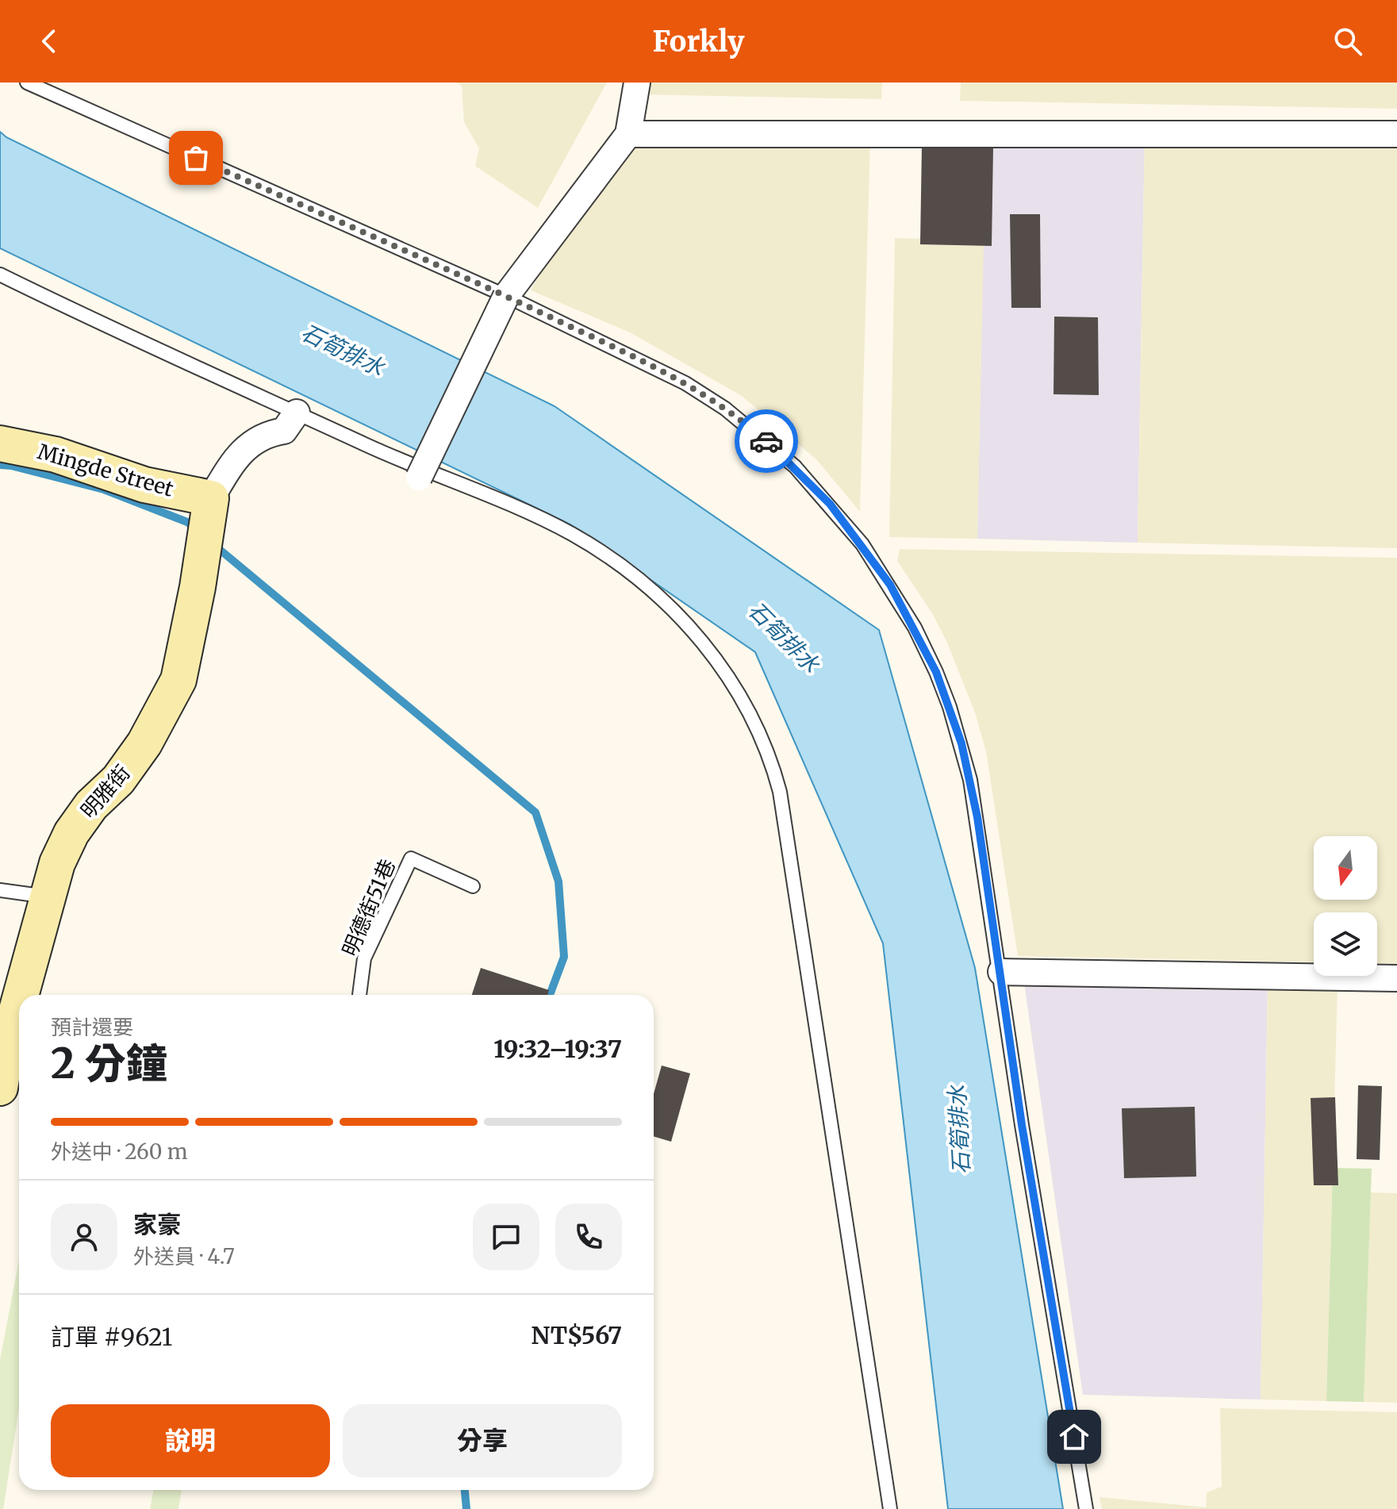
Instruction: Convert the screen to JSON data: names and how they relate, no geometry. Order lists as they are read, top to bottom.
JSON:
{
  "streets": {
    "street": ["Mingde Street", "明雅街"],
    "lane": ["明德街51巷"]
  },
  "crossings": [
    ["Mingde Street", "明雅街"]
  ],
  "water": ["石筍排水"],
  "north": "bottom",
  "page": {
    "header": "Forkly",
    "heading": ["2 分鐘", "預計還要", "19:32–19:37"],
    "panel": [
      "家豪",
      "外送員 · 4.7",
      "訂單 #9621",
      "NT$567"
    ],
    "bar": "外送中 · 260 m",
    "buttons": ["說明", "分享"]
  }
}
